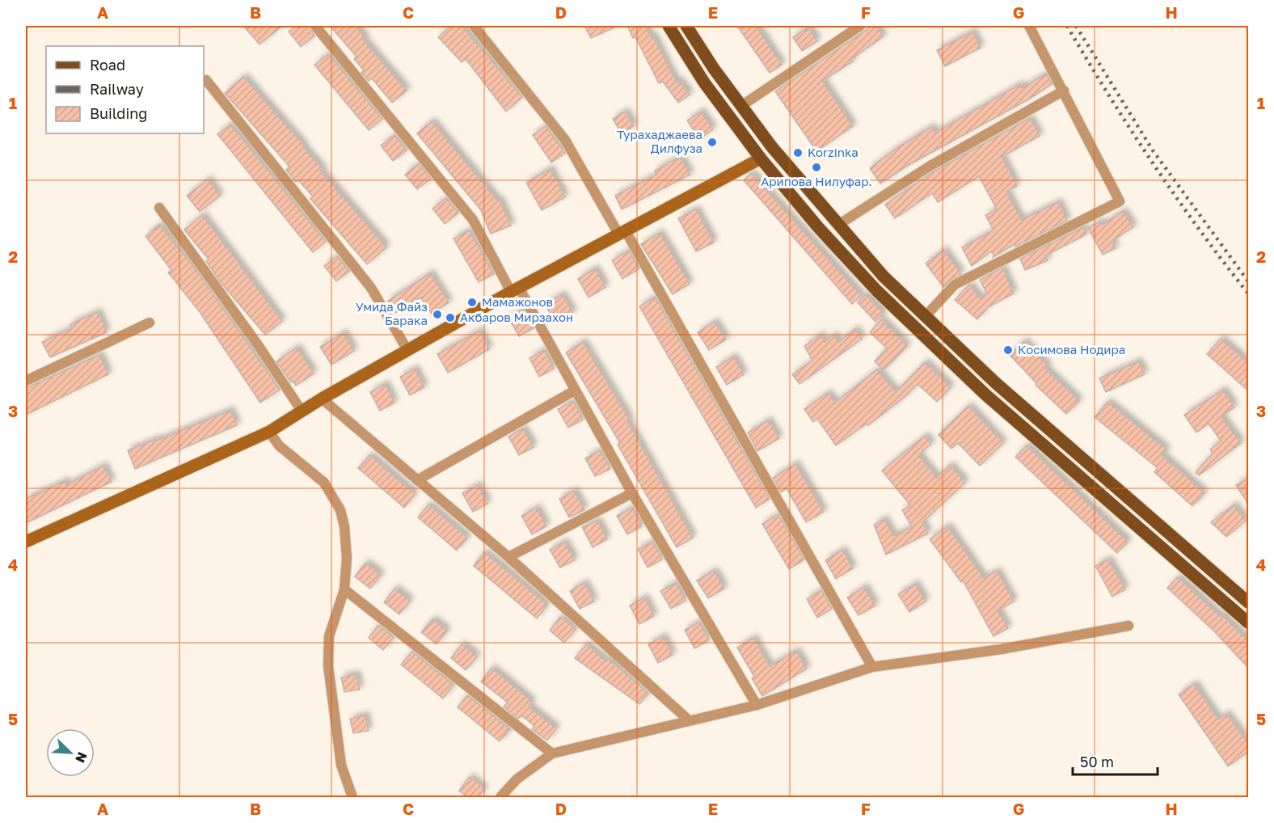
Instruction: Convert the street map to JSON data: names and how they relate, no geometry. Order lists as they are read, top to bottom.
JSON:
{
  "places": [
    "Турахаджаева Дилфуза",
    "Korzinka",
    "Арипова Нилуфар.",
    "Мамажонов",
    "Умида Файз Барака",
    "Акбаров Мирзахон",
    "Косимова Нодира"
  ],
  "legend": ["Road", "Railway", "Building"],
  "scale_bar": "50 m",
  "north": "bottom right",
  "grid": {
    "columns": [
      "A",
      "B",
      "C",
      "D",
      "E",
      "F",
      "G",
      "H"
    ],
    "rows": [
      "1",
      "2",
      "3",
      "4",
      "5"
    ]
  }
}
